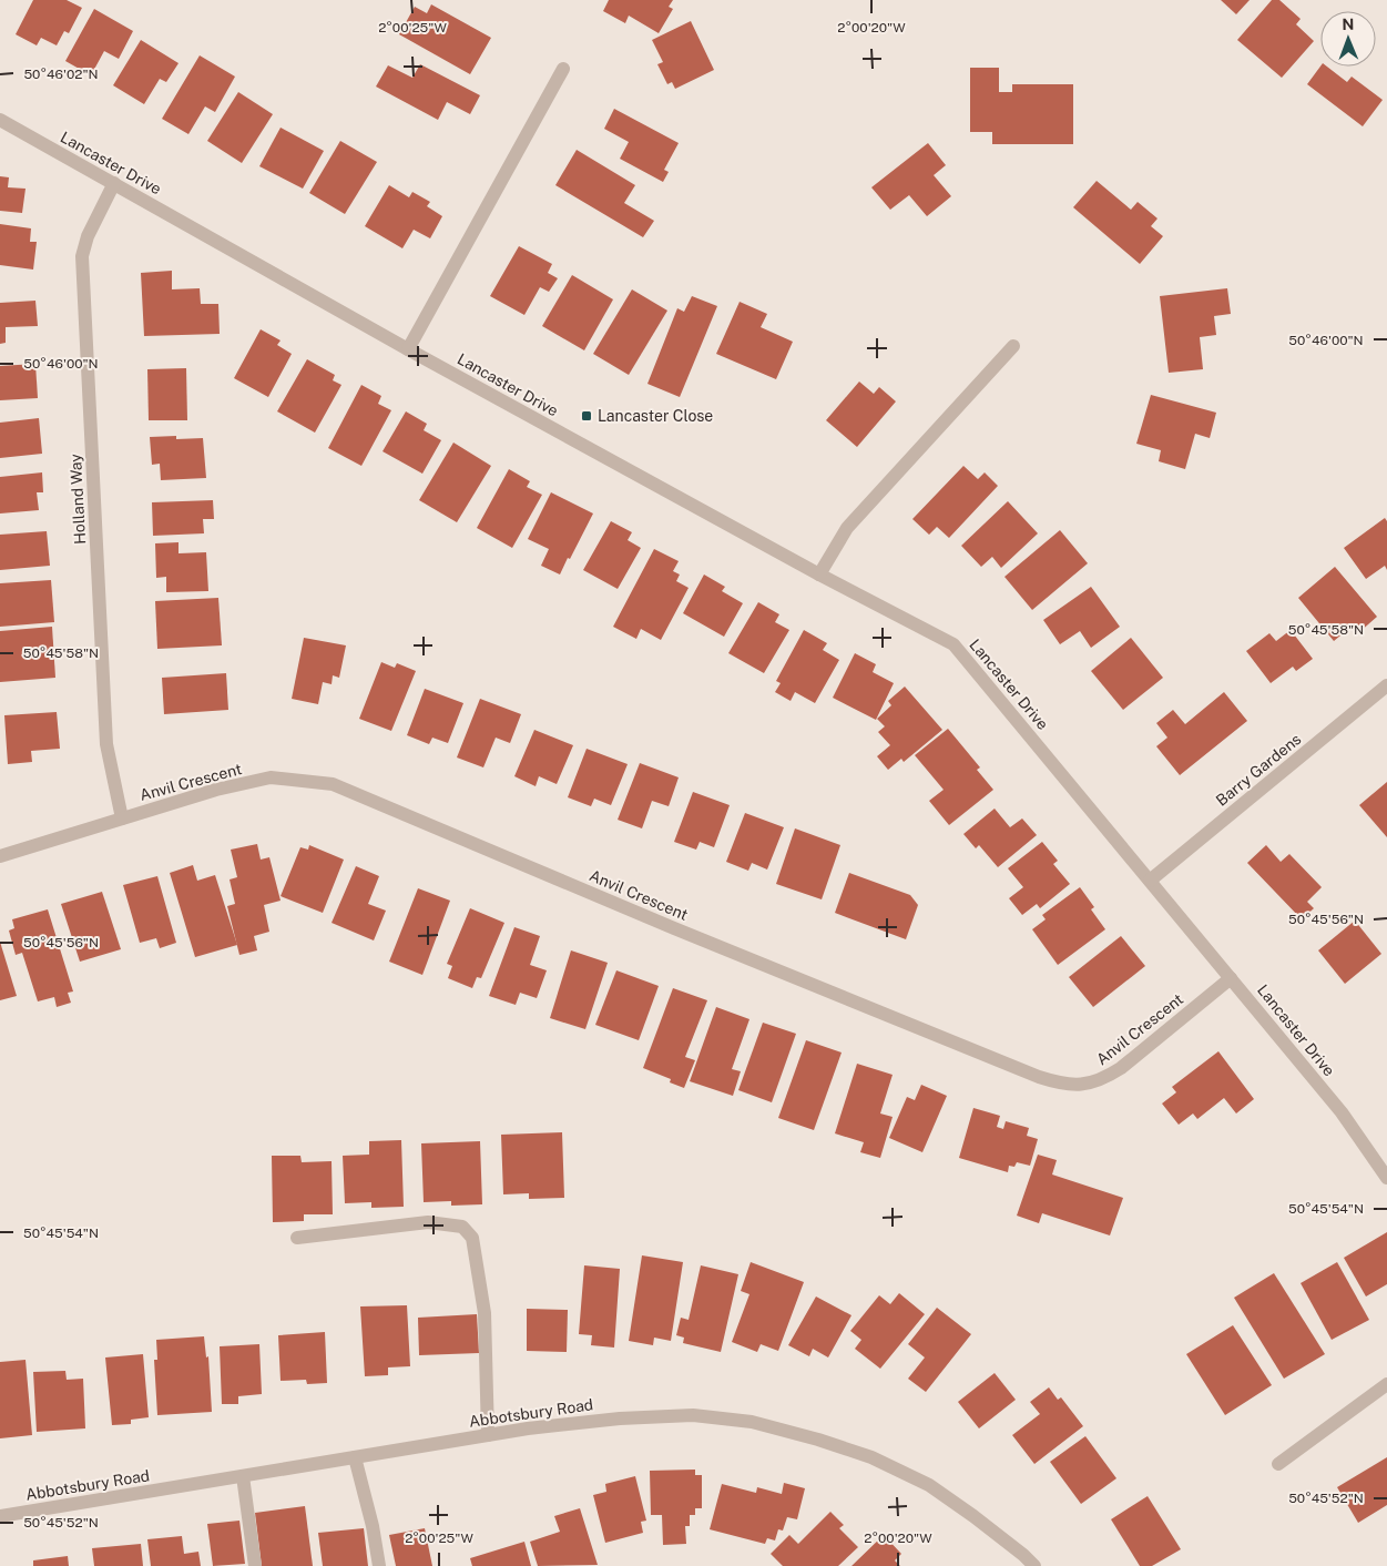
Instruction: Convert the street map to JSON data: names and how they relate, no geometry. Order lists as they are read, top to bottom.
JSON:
{
  "streets": {
    "street": [
      "Lancaster Drive",
      "Holland Way",
      "Barry Gardens",
      "Anvil Crescent",
      "Abbotsbury Road"
    ]
  },
  "crossings": [
    ["Lancaster Drive", "Holland Way"],
    ["Lancaster Drive", "Barry Gardens"],
    ["Lancaster Drive", "Anvil Crescent"],
    ["Holland Way", "Anvil Crescent"]
  ],
  "places": {
    "transit": ["Lancaster Close"]
  },
  "north": "top",
  "coordinates": [
    "2°00'25\"W",
    "2°00'20\"W",
    "50°46'02\"N",
    "50°46'00\"N",
    "50°45'58\"N",
    "50°45'56\"N",
    "50°45'54\"N",
    "50°45'52\"N"
  ]
}
